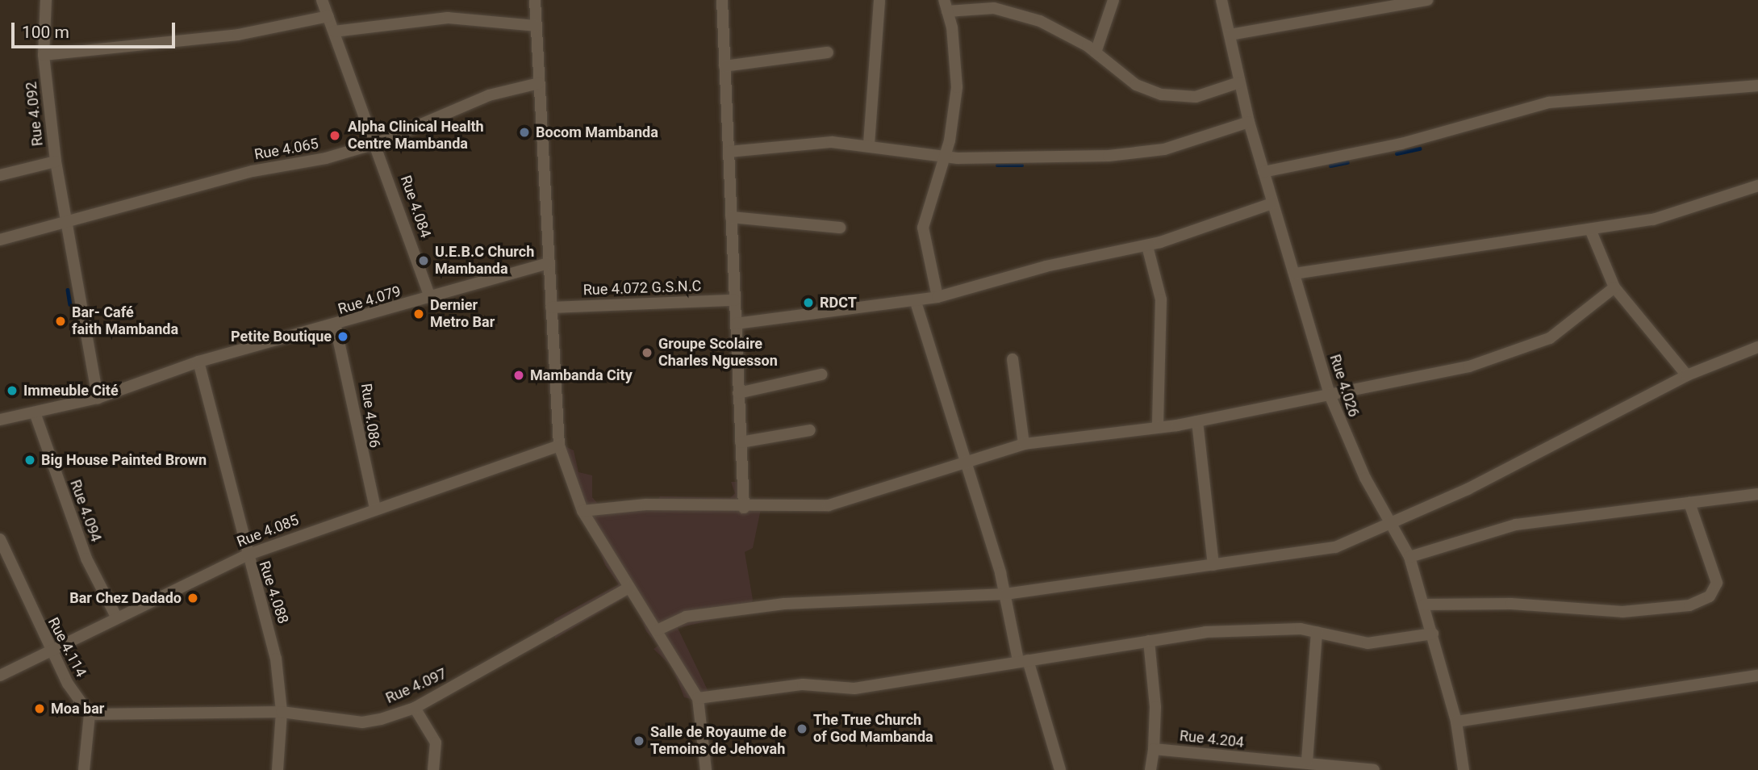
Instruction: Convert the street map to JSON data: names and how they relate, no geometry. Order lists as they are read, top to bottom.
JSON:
{
  "streets": {
    "street": [
      "Rue 4.092",
      "Rue 4.065",
      "Rue 4.084",
      "Rue 4.072 G.S.N.C",
      "Rue 4.079",
      "Rue 4.026",
      "Rue 4.086",
      "Rue 4.094",
      "Rue 4.085",
      "Rue 4.088",
      "Rue 4.114",
      "Rue 4.097",
      "Rue 4.204"
    ]
  },
  "crossings": [
    ["Rue 4.092", "Rue 4.065"],
    ["Rue 4.092", "Rue 4.079"],
    ["Rue 4.065", "Rue 4.084"],
    ["Rue 4.084", "Rue 4.079"],
    ["Rue 4.079", "Rue 4.086"],
    ["Rue 4.079", "Rue 4.094"],
    ["Rue 4.079", "Rue 4.088"],
    ["Rue 4.086", "Rue 4.085"],
    ["Rue 4.094", "Rue 4.085"],
    ["Rue 4.085", "Rue 4.088"],
    ["Rue 4.085", "Rue 4.114"],
    ["Rue 4.088", "Rue 4.097"],
    ["Rue 4.114", "Rue 4.097"]
  ],
  "places": [
    "Bocom Mambanda",
    "Alpha Clinical Health Centre Mambanda",
    "U.E.B.C Church Mambanda",
    "RDCT",
    "Dernier Metro Bar",
    "Bar- Café faith Mambanda",
    "Petite Boutique",
    "Groupe Scolaire Charles Nguesson",
    "Mambanda City",
    "Immeuble Cité",
    "Big House Painted Brown",
    "Bar Chez Dadado",
    "Moa bar",
    "The True Church of God Mambanda",
    "Salle de Royaume de Temoins de Jehovah"
  ],
  "scale_bar": "100 m"
}
